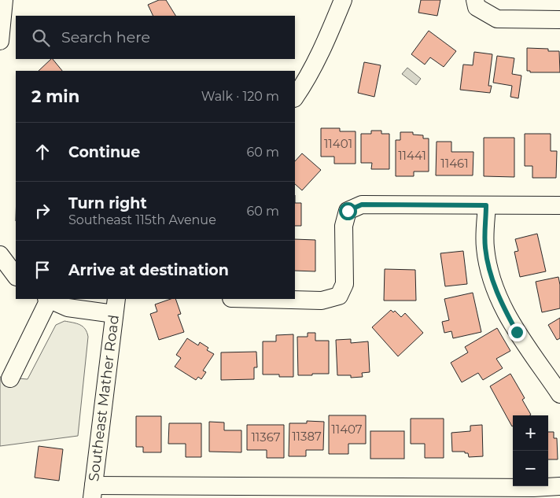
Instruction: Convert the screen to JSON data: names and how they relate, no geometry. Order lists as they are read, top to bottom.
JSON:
{
  "streets": {
    "street": ["Southeast Mather Road"]
  },
  "house_numbers": [
    "11401",
    "11441",
    "11461",
    "11407",
    "11387",
    "11367"
  ],
  "page": {
    "search": "Search here",
    "heading": ["2 min", "Walk · 120 m"],
    "list": [
      ["Continue", "60 m"],
      ["Turn right", "Southeast 115th Avenue", "60 m"],
      "Arrive at destination"
    ],
    "map_buttons": ["+", "−"]
  }
}
